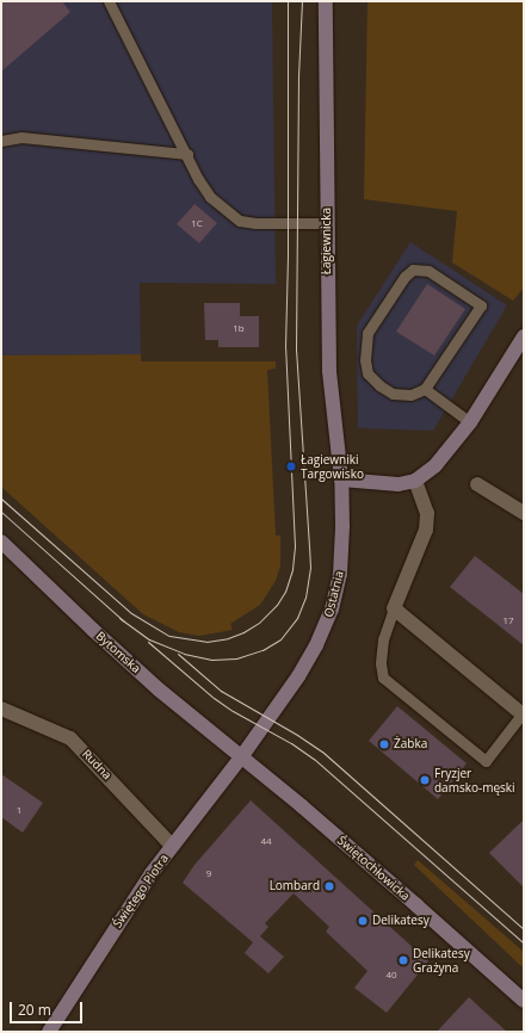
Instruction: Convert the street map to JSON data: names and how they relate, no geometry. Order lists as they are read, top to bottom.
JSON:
{
  "streets": {
    "street": [
      "Łagiewnicka",
      "Ostatnia",
      "Bytomska",
      "Rudna",
      "Świętochłowicka",
      "Świętego Piotra"
    ]
  },
  "crossings": [
    ["Łagiewnicka", "Ostatnia"],
    ["Ostatnia", "Bytomska"],
    ["Ostatnia", "Świętochłowicka"],
    ["Ostatnia", "Świętego Piotra"],
    ["Bytomska", "Świętochłowicka"],
    ["Bytomska", "Świętego Piotra"],
    ["Rudna", "Świętego Piotra"],
    ["Świętochłowicka", "Świętego Piotra"]
  ],
  "places": [
    "Łagiewniki Targowisko",
    "Żabka",
    "Fryzjer damsko-męski",
    "Lombard",
    "Delikatesy",
    "Delikatesy Grażyna"
  ],
  "house_numbers": [
    "1C",
    "1b",
    "17",
    "1",
    "44",
    "9",
    "40"
  ],
  "scale_bar": "20 m"
}
